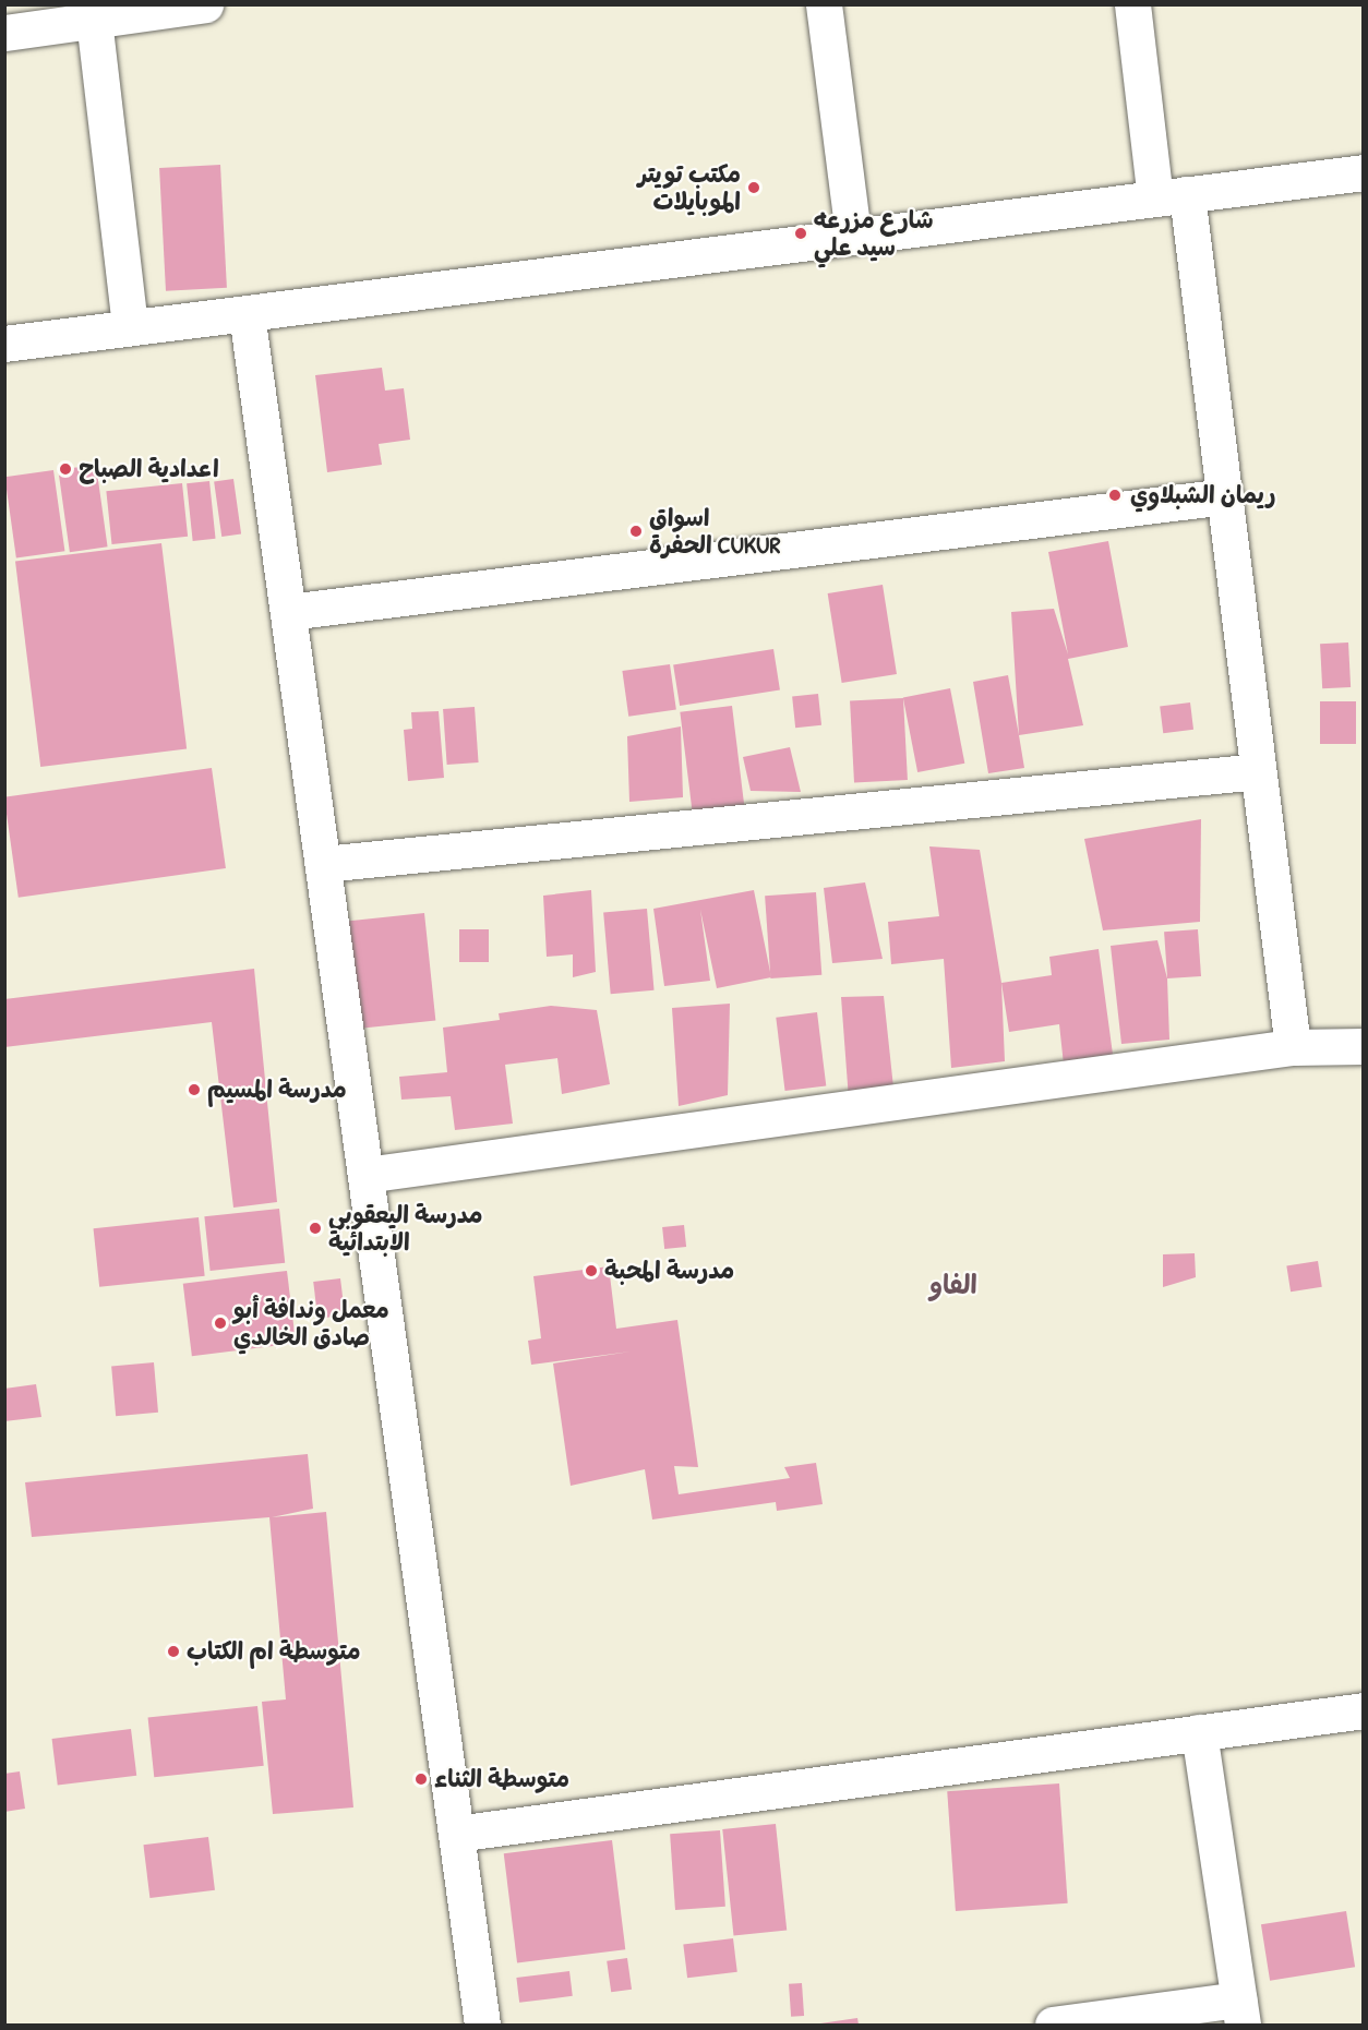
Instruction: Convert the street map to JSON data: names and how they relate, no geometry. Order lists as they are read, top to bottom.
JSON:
{
  "districts": ["الفاو"],
  "places": [
    "مكتب تويتر الموبايلات",
    "شارع مزرعه سيد علي",
    "اعدادية الصباح",
    "ريمان الشبلاوي",
    "اسواق الحفرة CUKUR",
    "مدرسة المسيم",
    "مدرسة اليعقوبي الابتدائية",
    "مدرسة المحبة",
    "معمل وندافة أبو صادق الخالدي",
    "متوسطة ام الكتاب",
    "متوسطة الثناء"
  ]
}
